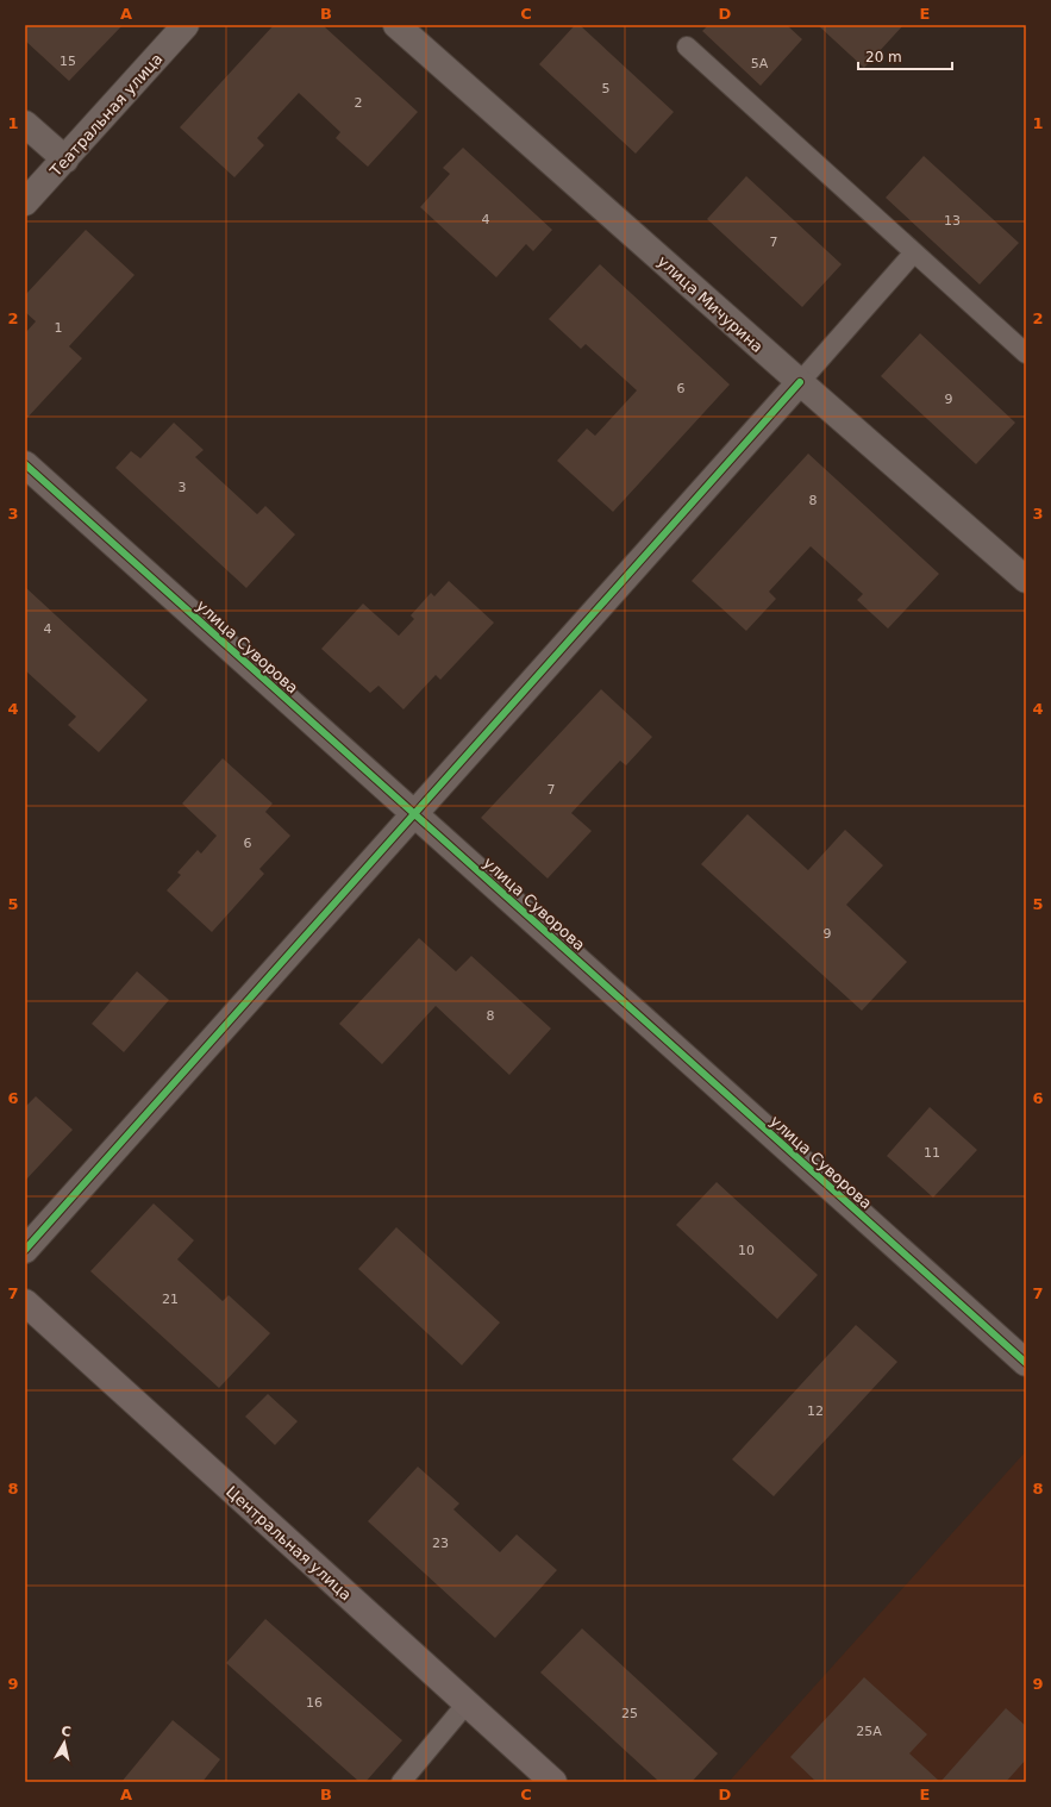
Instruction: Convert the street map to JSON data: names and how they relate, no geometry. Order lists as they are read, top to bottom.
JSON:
{
  "streets": {
    "main road": ["Центральная улица"],
    "street": ["Театральная улица", "улица Мичурина", "улица Суворова"]
  },
  "house_numbers": [
    "15",
    "5А",
    "5",
    "2",
    "4",
    "13",
    "7",
    "1",
    "6",
    "9",
    "3",
    "8",
    "4",
    "7",
    "6",
    "9",
    "8",
    "11",
    "10",
    "21",
    "12",
    "23",
    "16",
    "25",
    "25А"
  ],
  "scale_bar": "20 m",
  "north": "top",
  "grid": {
    "columns": [
      "A",
      "B",
      "C",
      "D",
      "E"
    ],
    "rows": [
      "1",
      "2",
      "3",
      "4",
      "5",
      "6",
      "7",
      "8",
      "9"
    ]
  }
}
